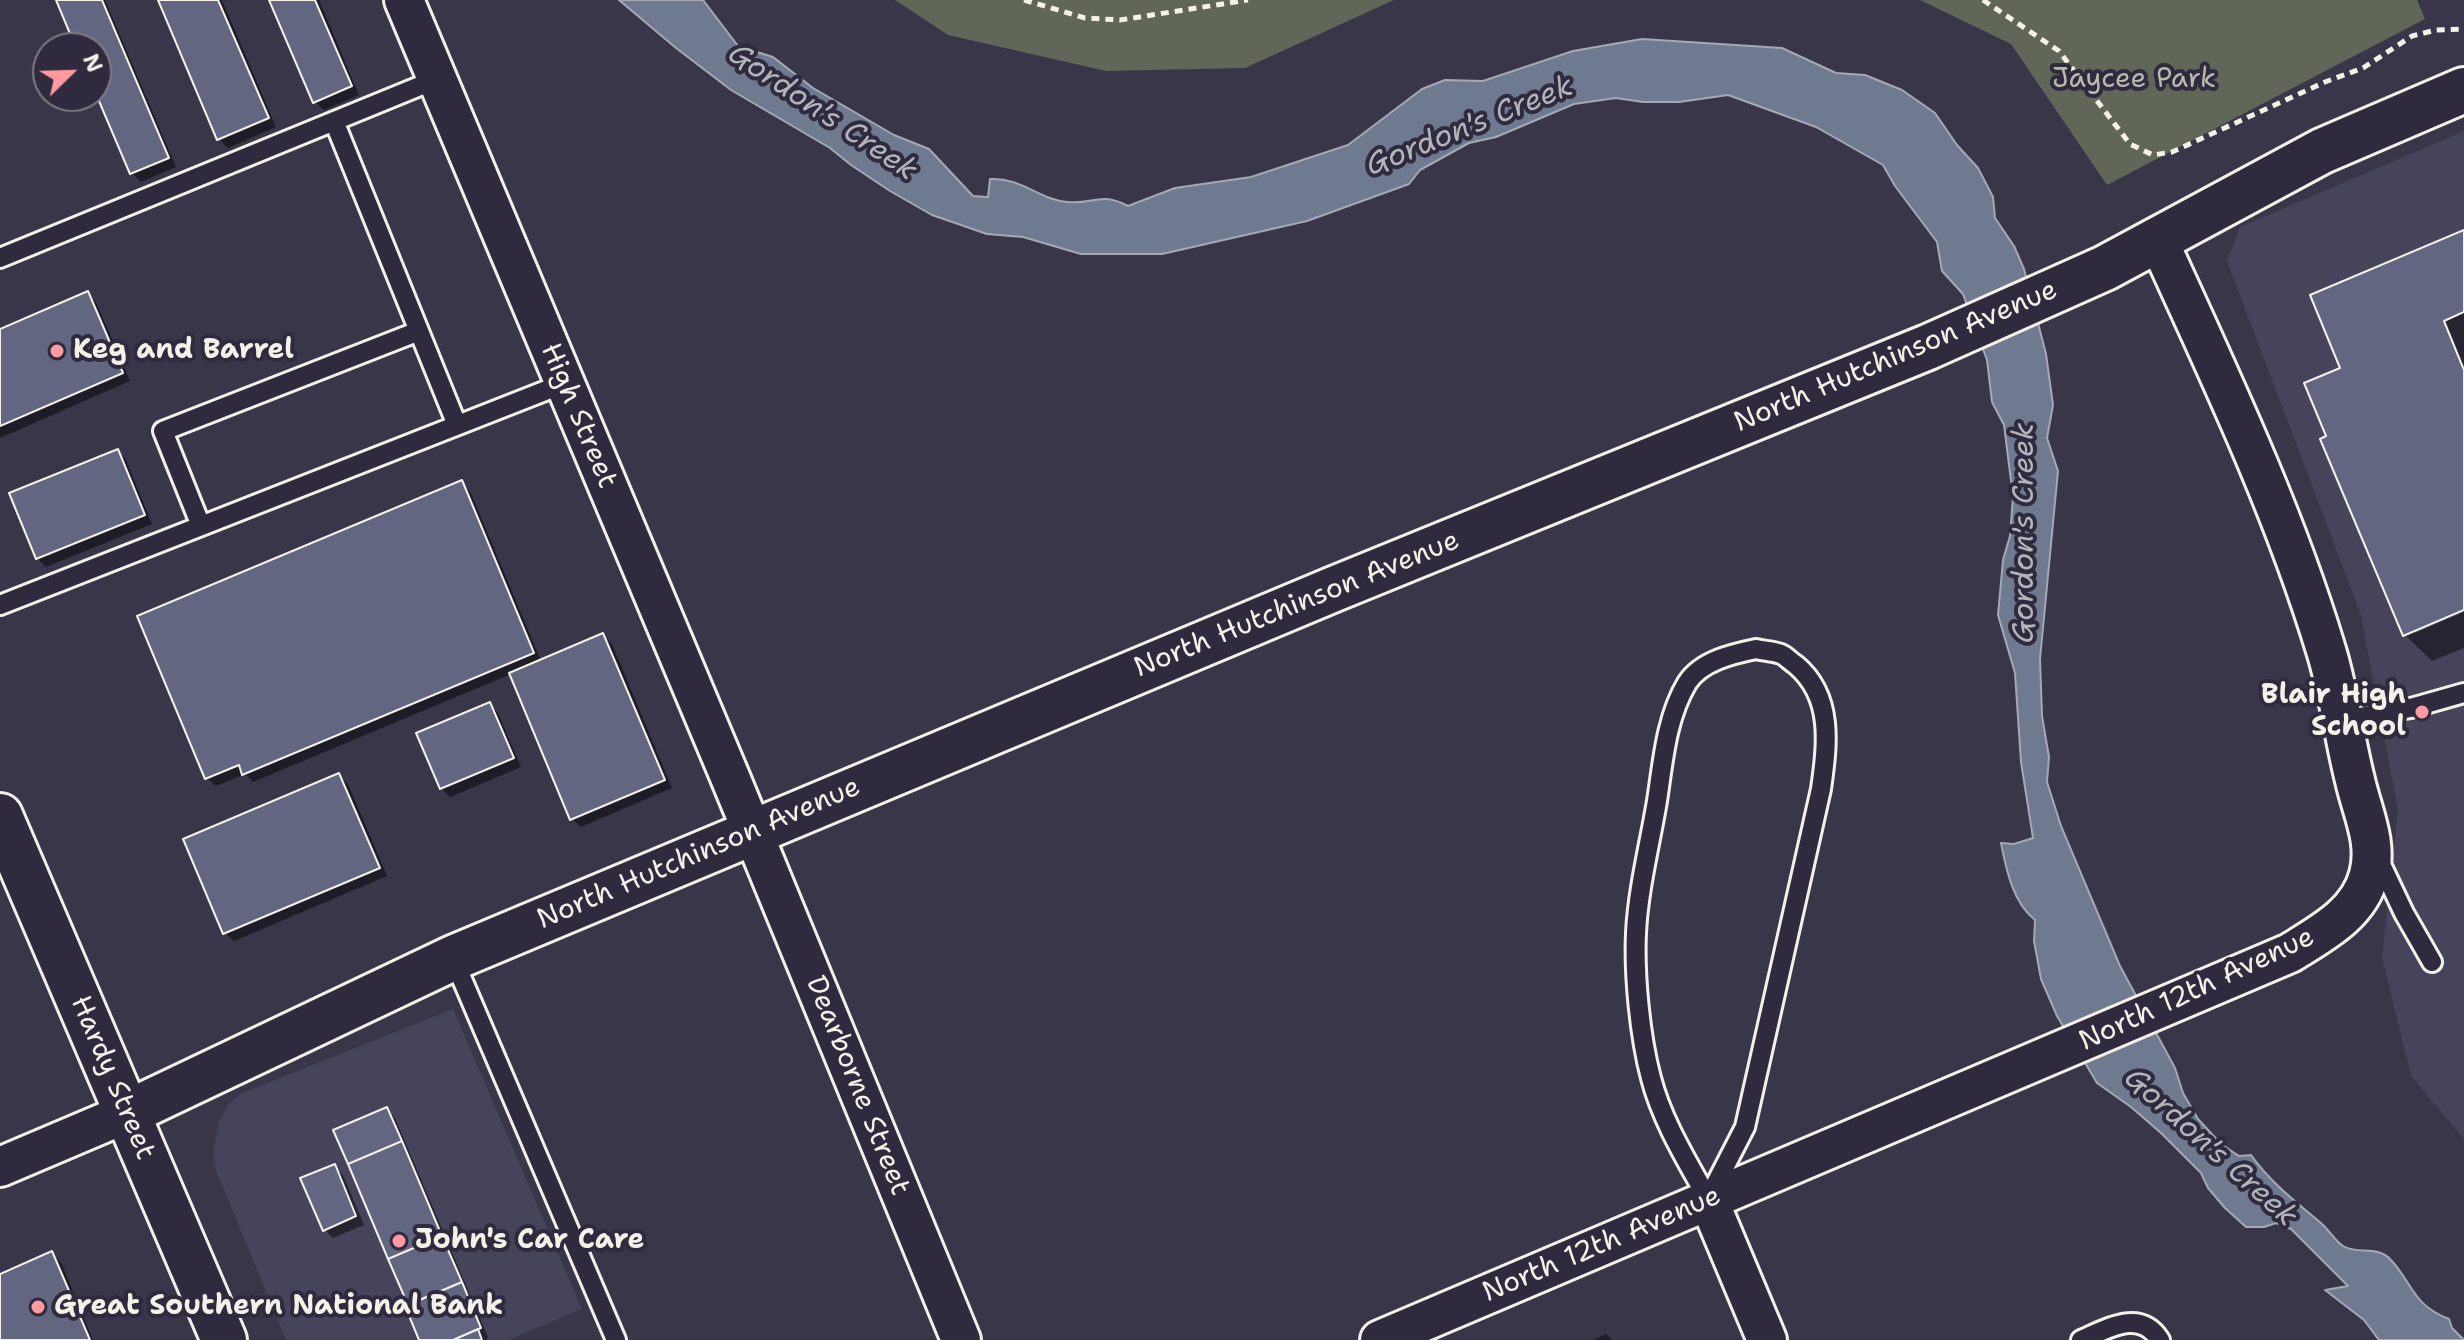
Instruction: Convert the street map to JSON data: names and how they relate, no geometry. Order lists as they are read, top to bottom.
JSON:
{
  "streets": {
    "main road": ["North Hutchinson Avenue", "Hardy Street"],
    "street": ["High Street", "North 12th Avenue", "Dearborne Street"]
  },
  "crossings": [
    ["North Hutchinson Avenue", "High Street"],
    ["North Hutchinson Avenue", "Hardy Street"],
    ["North Hutchinson Avenue", "Dearborne Street"],
    ["High Street", "Dearborne Street"]
  ],
  "water": ["Gordon's Creek"],
  "parks": ["Jaycee Park"],
  "places": [
    "Keg and Barrel",
    "Blair High School",
    "John's Car Care",
    "Great Southern National Bank"
  ],
  "north": "top right"
}
